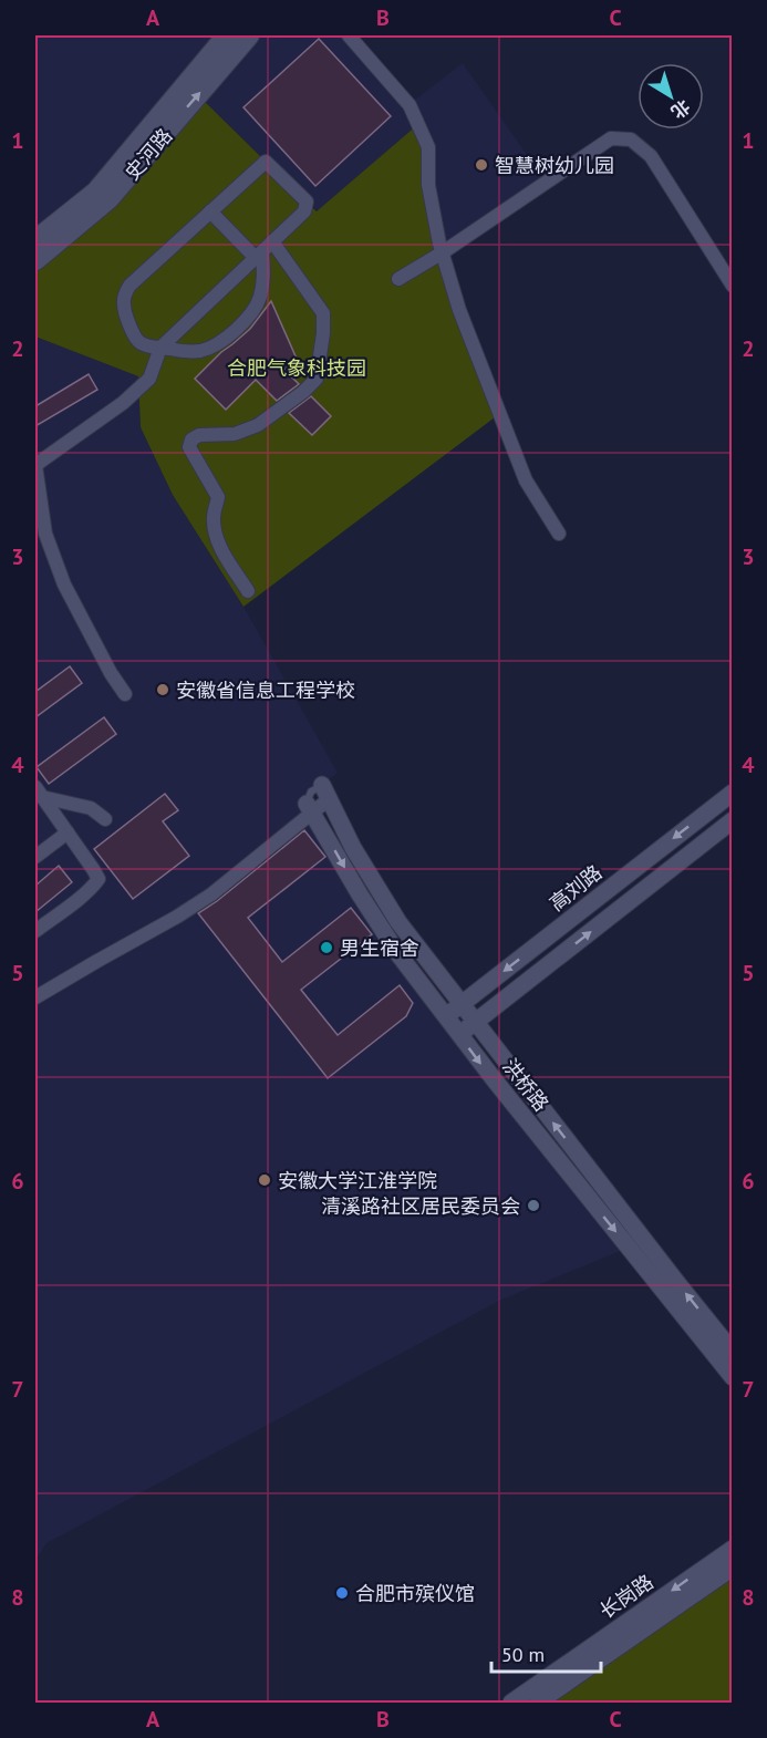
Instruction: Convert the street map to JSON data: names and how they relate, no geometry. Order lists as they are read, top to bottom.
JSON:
{
  "streets": {
    "main road": ["史河路"],
    "street": ["高刘路", "洪桥路", "长岗路"]
  },
  "crossings": [
    ["高刘路", "洪桥路"]
  ],
  "parks": ["合肥气象科技园"],
  "places": [
    "智慧树幼儿园",
    "安徽省信息工程学校",
    "男生宿舍",
    "安徽大学江淮学院",
    "清溪路社区居民委员会",
    "合肥市殡仪馆"
  ],
  "scale_bar": "50 m",
  "north": "bottom right",
  "grid": {
    "columns": ["A", "B", "C"],
    "rows": [
      "1",
      "2",
      "3",
      "4",
      "5",
      "6",
      "7",
      "8"
    ]
  }
}
